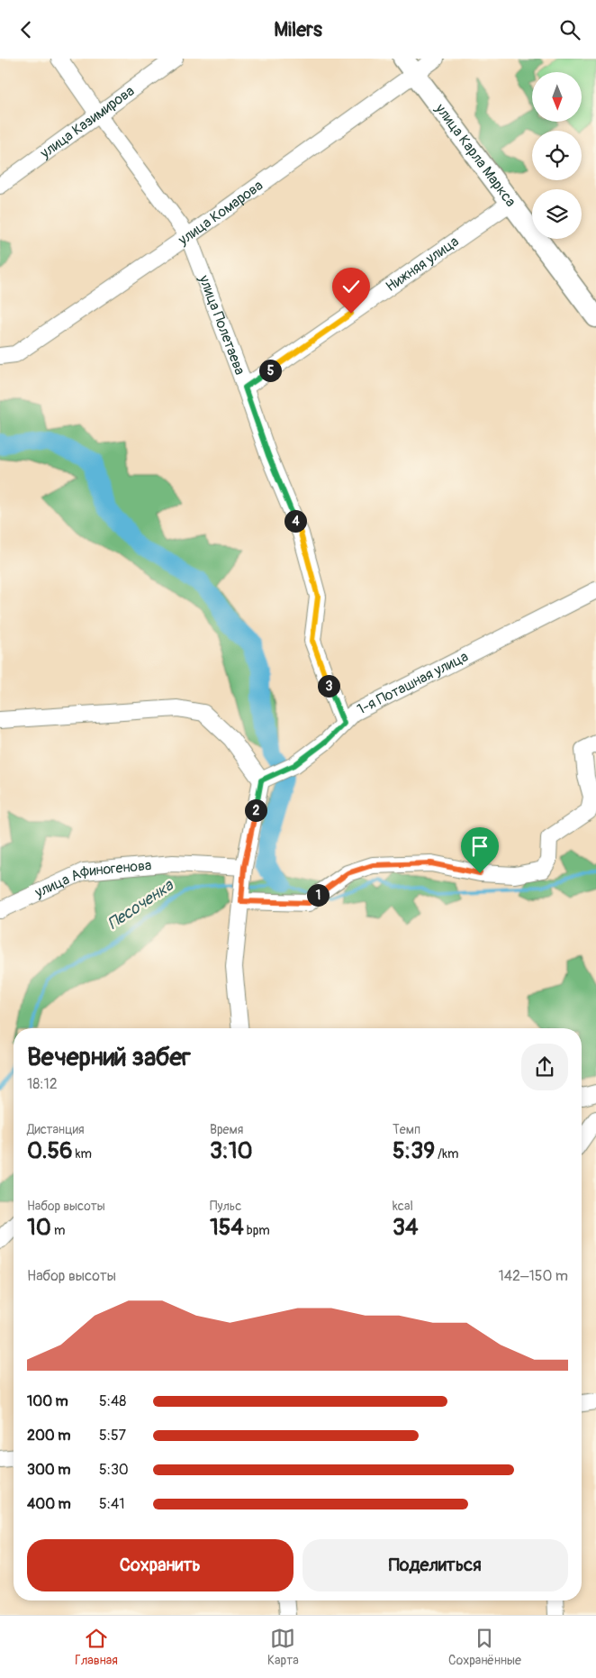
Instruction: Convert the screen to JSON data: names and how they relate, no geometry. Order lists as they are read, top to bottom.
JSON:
{
  "streets": {
    "main road": ["улица Карла Маркса"],
    "street": [
      "улица Казимирова",
      "улица Комарова",
      "Нижняя улица",
      "улица Полетаева",
      "1-я Поташная улица",
      "улица Афиногенова"
    ]
  },
  "crossings": [
    ["улица Казимирова", "улица Полетаева"],
    ["улица Карла Маркса", "улица Комарова"],
    ["улица Карла Маркса", "Нижняя улица"],
    ["улица Комарова", "улица Полетаева"],
    ["Нижняя улица", "улица Полетаева"],
    ["улица Полетаева", "1-я Поташная улица"]
  ],
  "water": ["Песоченка"],
  "north": "bottom",
  "page": {
    "header": "Milers",
    "pins": [
      "5",
      "4",
      "3",
      "2",
      "1"
    ],
    "heading": ["Вечерний забег", "18:12"],
    "stats": [
      ["Дистанция", "0.56 km"],
      ["Время", "3:10"],
      ["Темп", "5:39 /km"],
      ["Набор высоты", "10 m"],
      ["Пульс", "154 bpm"],
      ["kcal", "34"]
    ],
    "chart": ["Набор высоты", "142–150 m"],
    "list": [
      {
        "name": "100 m",
        "note": "5:48"
      },
      {
        "name": "200 m",
        "note": "5:57"
      },
      {
        "name": "300 m",
        "note": "5:30"
      },
      {
        "name": "400 m",
        "note": "5:41"
      }
    ],
    "buttons": ["Сохранить", "Поделиться"],
    "tabs": ["Главная", "Карта", "Сохранённые"]
  }
}
